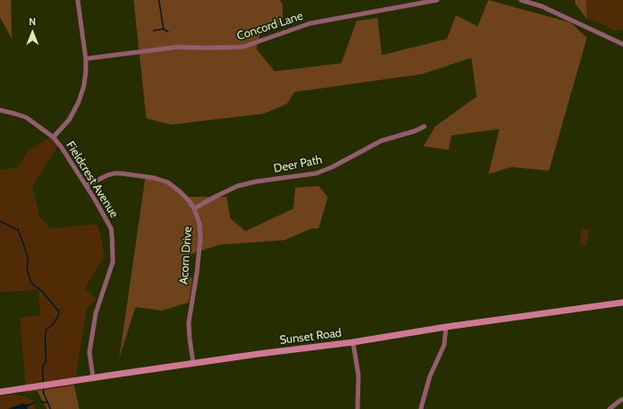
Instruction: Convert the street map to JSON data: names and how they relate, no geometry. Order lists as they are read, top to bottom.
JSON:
{
  "streets": {
    "street": [
      "Concord Lane",
      "Deer Path",
      "Fieldcrest Avenue",
      "Acorn Drive",
      "Sunset Road"
    ]
  },
  "crossings": [
    ["Deer Path", "Acorn Drive"],
    ["Fieldcrest Avenue", "Acorn Drive"],
    ["Fieldcrest Avenue", "Sunset Road"],
    ["Acorn Drive", "Sunset Road"]
  ],
  "north": "top"
}
